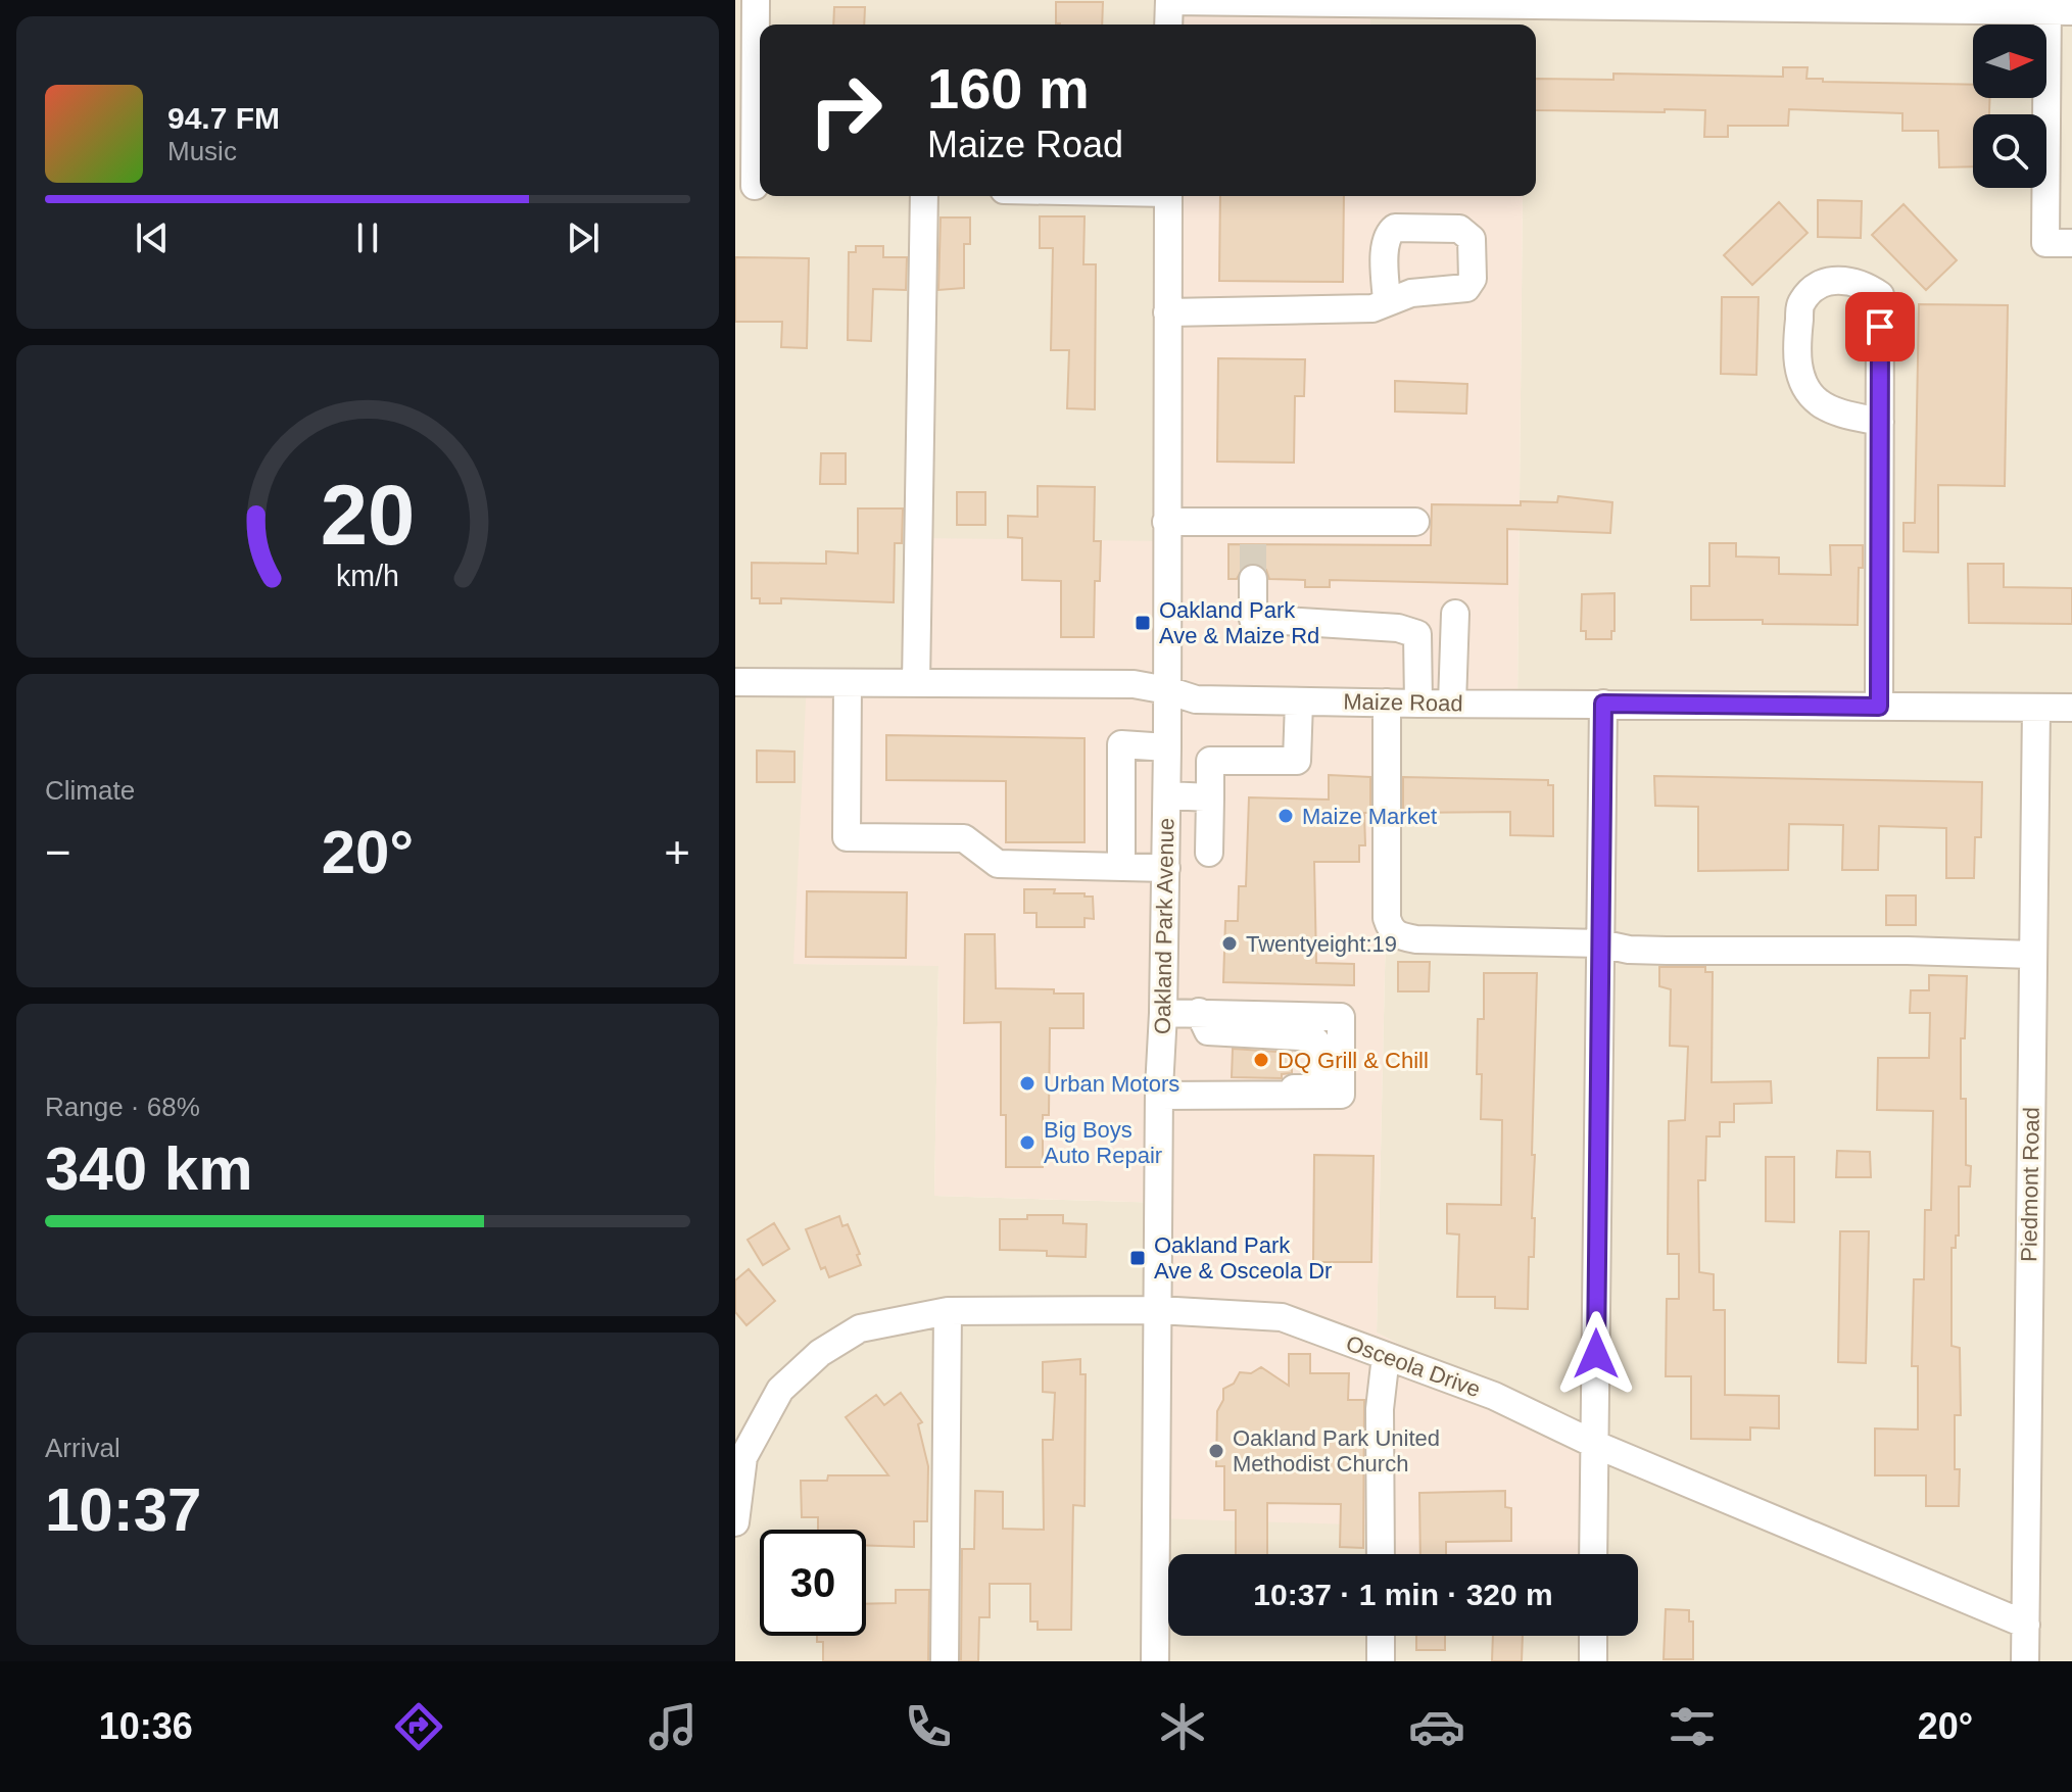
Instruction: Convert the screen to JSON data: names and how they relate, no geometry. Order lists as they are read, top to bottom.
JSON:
{
  "streets": {
    "street": [
      "Maize Road",
      "Oakland Park Avenue",
      "Piedmont Road",
      "Osceola Drive"
    ]
  },
  "crossings": [
    ["Maize Road", "Oakland Park Avenue"],
    ["Maize Road", "Piedmont Road"],
    ["Oakland Park Avenue", "Osceola Drive"],
    ["Piedmont Road", "Osceola Drive"]
  ],
  "places": {
    "transit": ["Oakland Park Ave & Maize Rd", "Oakland Park Ave & Osceola Dr"],
    "other": [
      "Maize Market",
      "Twentyeight:19",
      "DQ Grill & Chill",
      "Urban Motors",
      "Big Boys Auto Repair",
      "Oakland Park United Methodist Church"
    ]
  },
  "north": "right",
  "page": {
    "turn": ["160 m", "Maize Road"],
    "song": ["94.7 FM", "Music"],
    "tile": [
      "Climate",
      ["Range · 68%", "340 km"],
      ["Arrival", "10:37"]
    ],
    "heat": ["−", "20°", "+"],
    "limit": "30",
    "trip": "10:37 · 1 min · 320 m",
    "tabs": ["10:36", "20°"],
    "gauge": ["20", "km/h"]
  }
}
